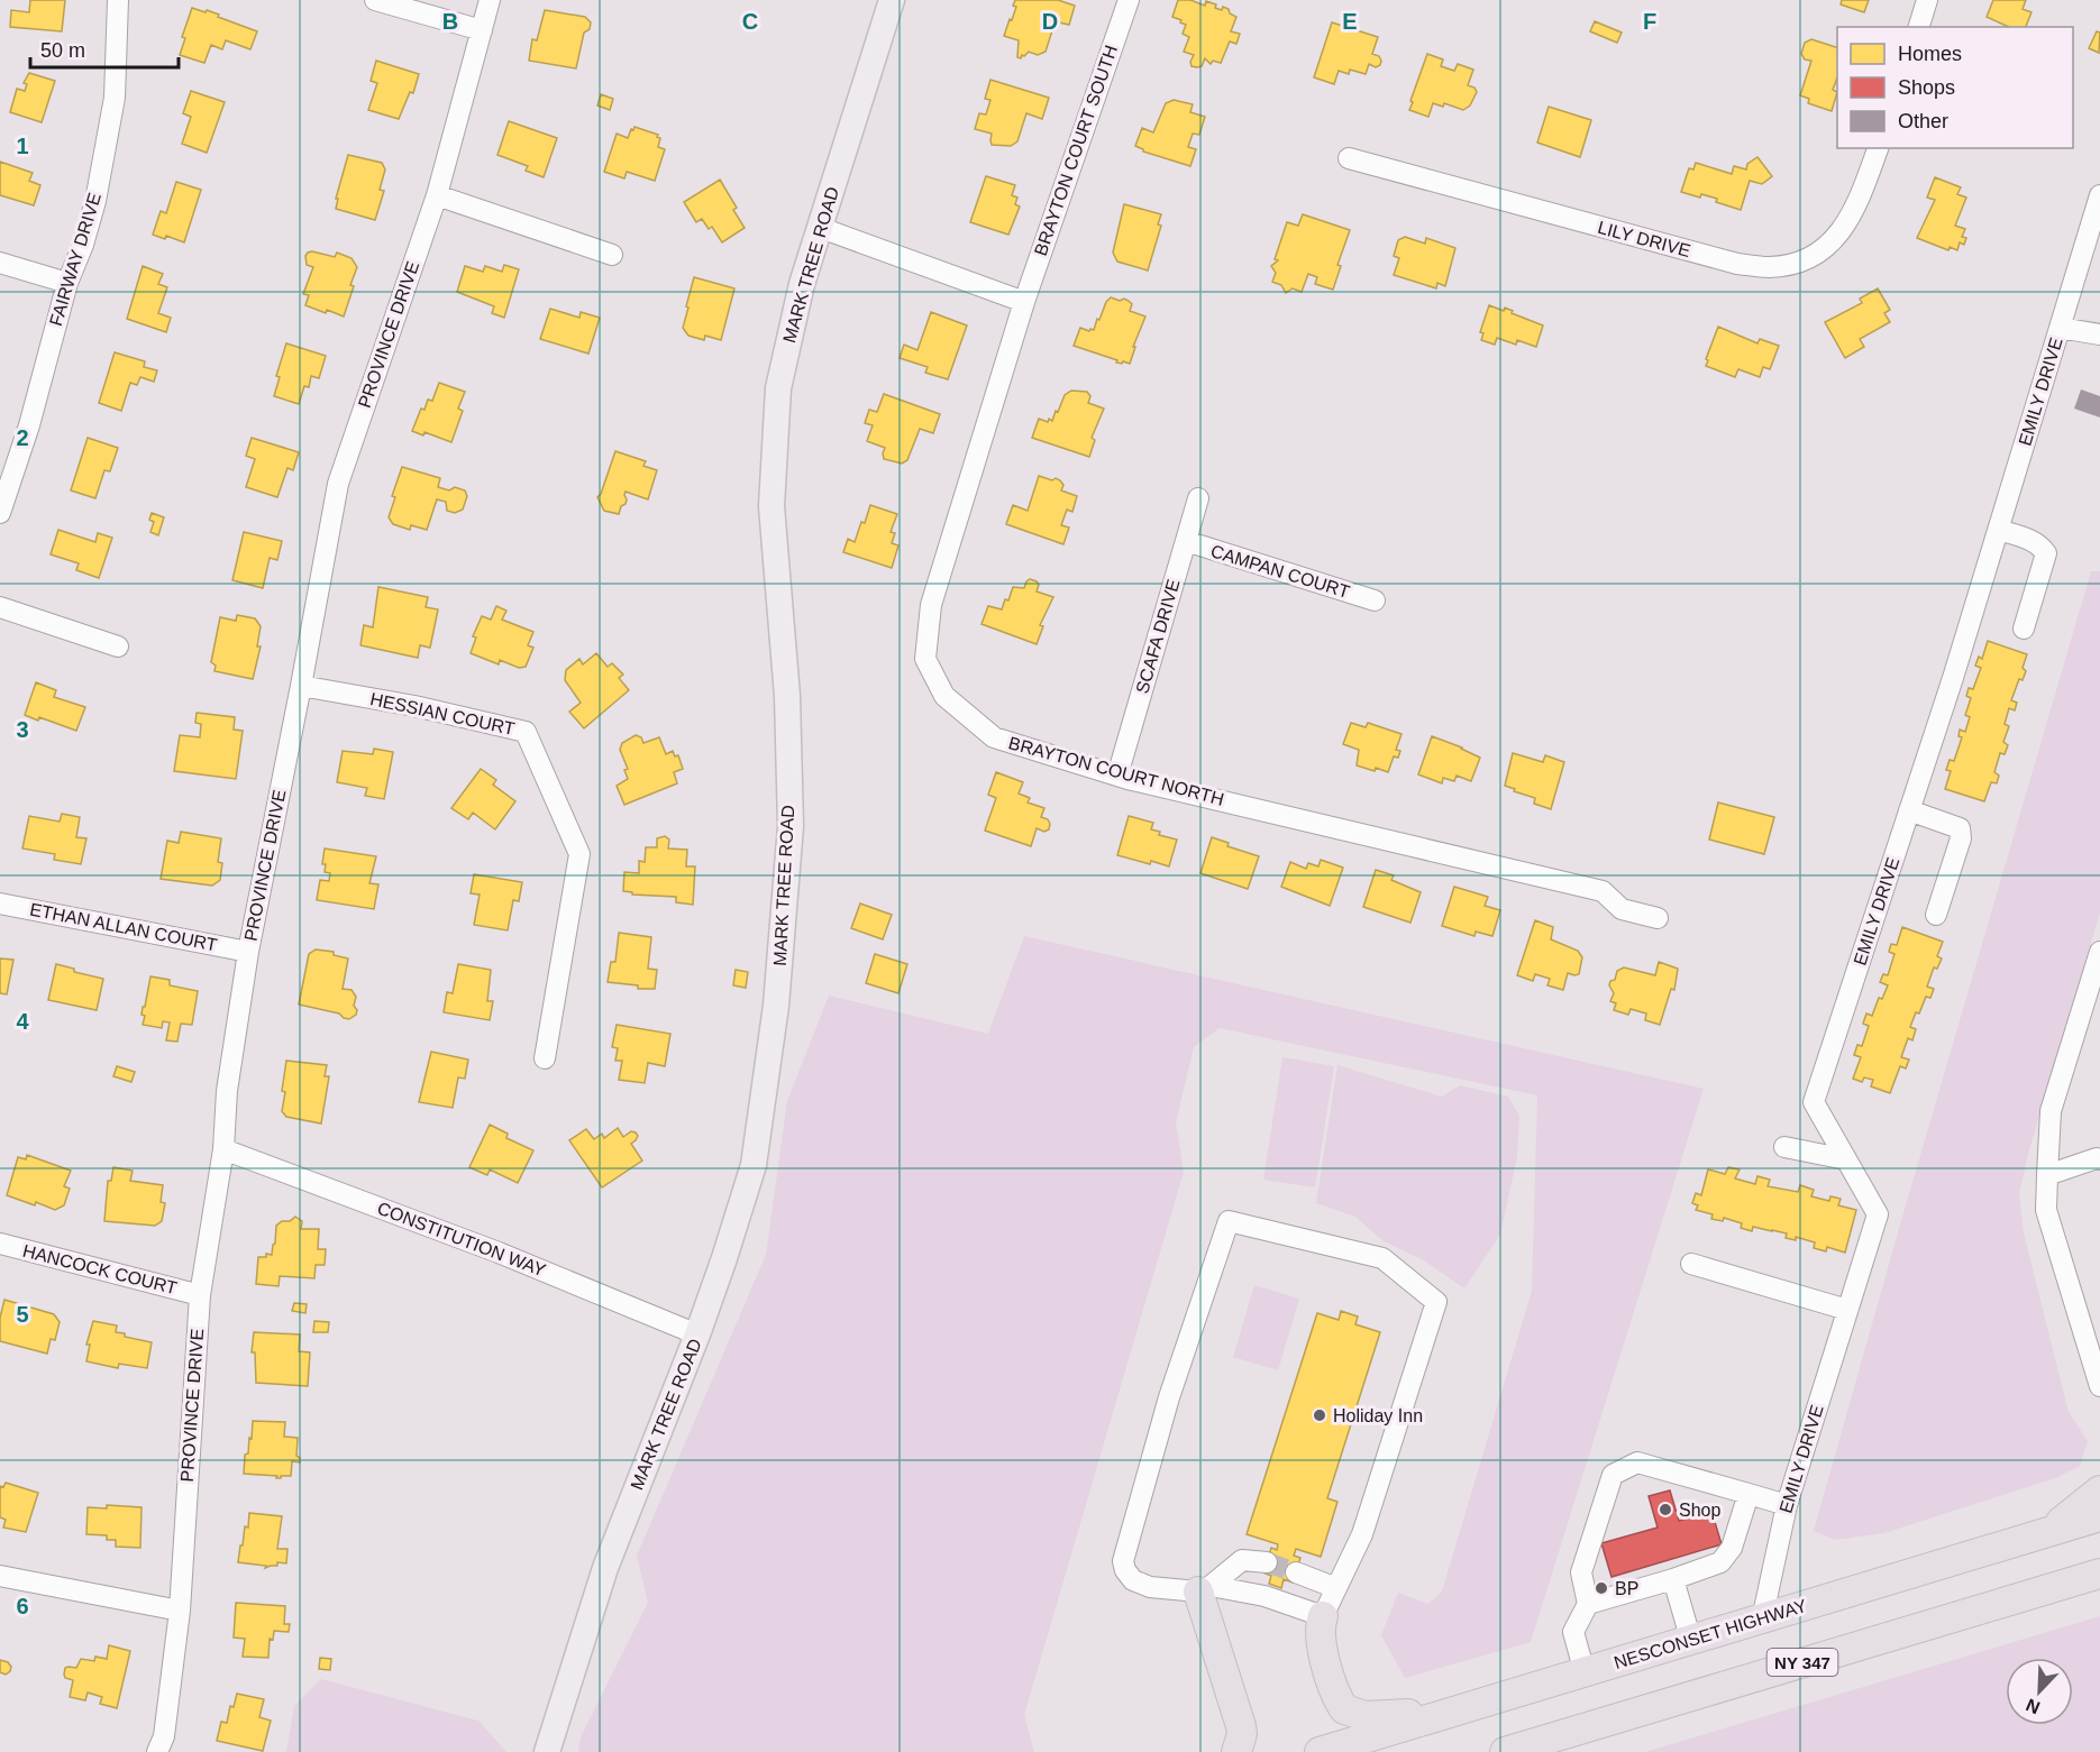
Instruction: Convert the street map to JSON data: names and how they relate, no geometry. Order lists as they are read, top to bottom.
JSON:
{
  "streets": {
    "highway": ["NESCONSET HIGHWAY", "NY 347"],
    "main road": ["MARK TREE ROAD"],
    "street": [
      "BRAYTON COURT SOUTH",
      "LILY DRIVE",
      "FAIRWAY DRIVE",
      "PROVINCE DRIVE",
      "EMILY DRIVE",
      "CAMPAN COURT",
      "SCAFA DRIVE",
      "HESSIAN COURT",
      "BRAYTON COURT NORTH",
      "ETHAN ALLAN COURT",
      "CONSTITUTION WAY",
      "HANCOCK COURT"
    ]
  },
  "crossings": [
    ["BRAYTON COURT SOUTH", "BRAYTON COURT NORTH"],
    ["MARK TREE ROAD", "CONSTITUTION WAY"],
    ["PROVINCE DRIVE", "HESSIAN COURT"],
    ["PROVINCE DRIVE", "ETHAN ALLAN COURT"],
    ["PROVINCE DRIVE", "CONSTITUTION WAY"],
    ["PROVINCE DRIVE", "HANCOCK COURT"],
    ["EMILY DRIVE", "NESCONSET HIGHWAY"],
    ["CAMPAN COURT", "SCAFA DRIVE"],
    ["SCAFA DRIVE", "BRAYTON COURT NORTH"]
  ],
  "places": ["Holiday Inn", "Shop", "BP"],
  "legend": ["Homes", "Shops", "Other"],
  "scale_bar": "50 m",
  "north": "bottom left",
  "grid": {
    "columns": [
      "B",
      "C",
      "D",
      "E",
      "F"
    ],
    "rows": [
      "1",
      "2",
      "3",
      "4",
      "5",
      "6"
    ]
  }
}
